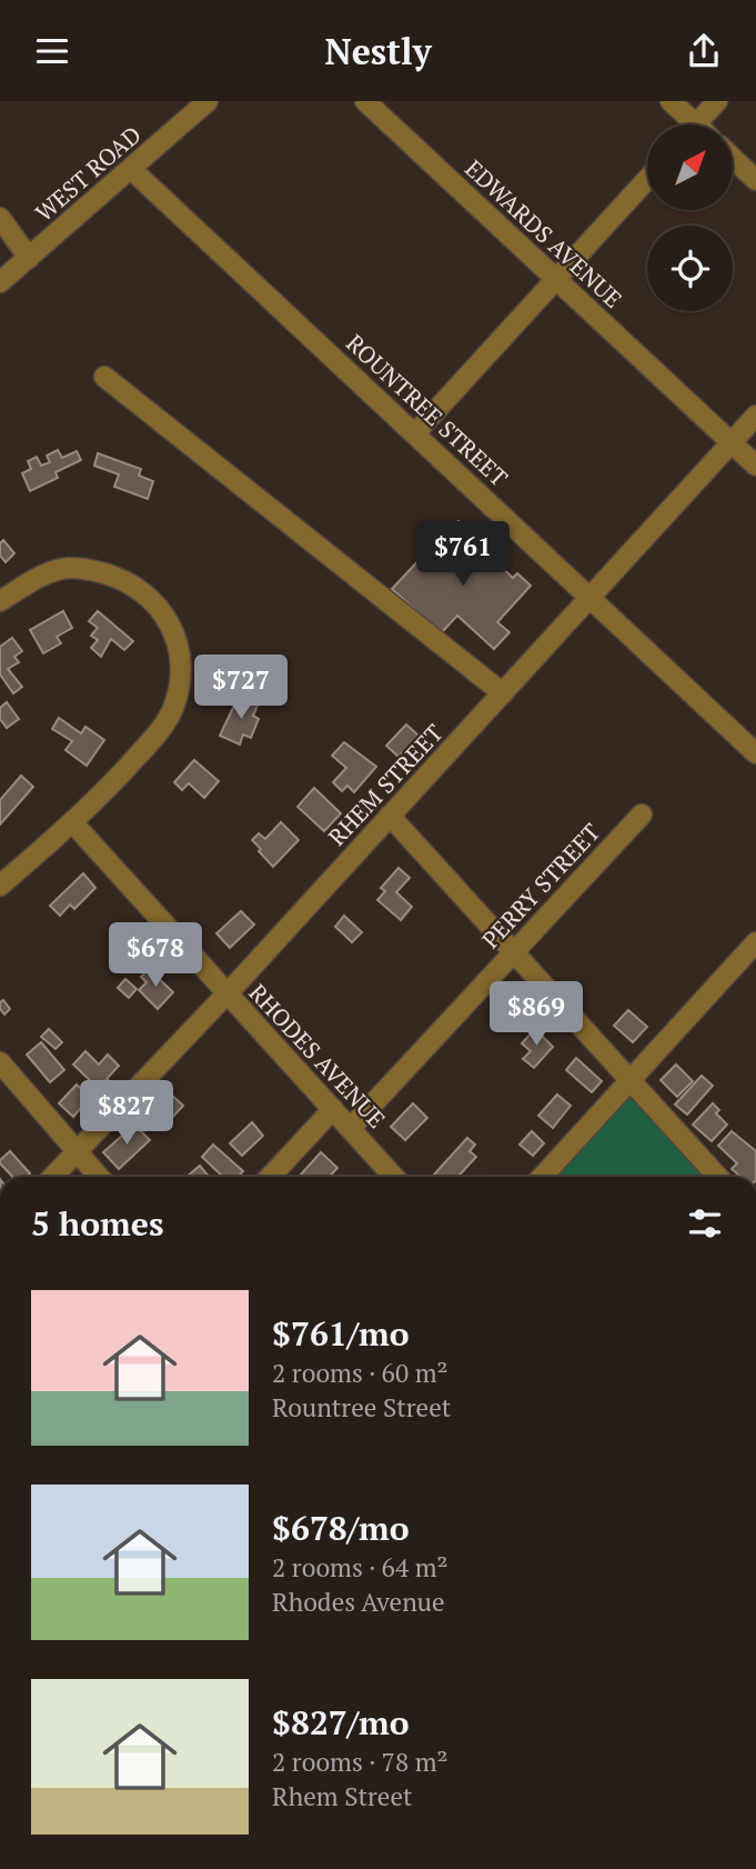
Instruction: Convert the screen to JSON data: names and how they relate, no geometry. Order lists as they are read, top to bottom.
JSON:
{
  "streets": {
    "street": [
      "WEST ROAD",
      "EDWARDS AVENUE",
      "ROUNTREE STREET",
      "RHEM STREET",
      "PERRY STREET",
      "RHODES AVENUE"
    ]
  },
  "crossings": [
    ["WEST ROAD", "ROUNTREE STREET"],
    ["EDWARDS AVENUE", "RHEM STREET"],
    ["ROUNTREE STREET", "RHEM STREET"],
    ["RHEM STREET", "RHODES AVENUE"],
    ["PERRY STREET", "RHODES AVENUE"]
  ],
  "north": "top right",
  "page": {
    "header": "Nestly",
    "price": [
      "$761",
      "$727",
      "$678",
      "$869",
      "$827"
    ],
    "heading": "5 homes",
    "list": [
      {
        "name": "$761/mo",
        "note": "2 rooms · 60 m² · Rountree Street"
      },
      {
        "name": "$678/mo",
        "note": "2 rooms · 64 m² · Rhodes Avenue"
      },
      {
        "name": "$827/mo",
        "note": "2 rooms · 78 m² · Rhem Street"
      }
    ]
  }
}
